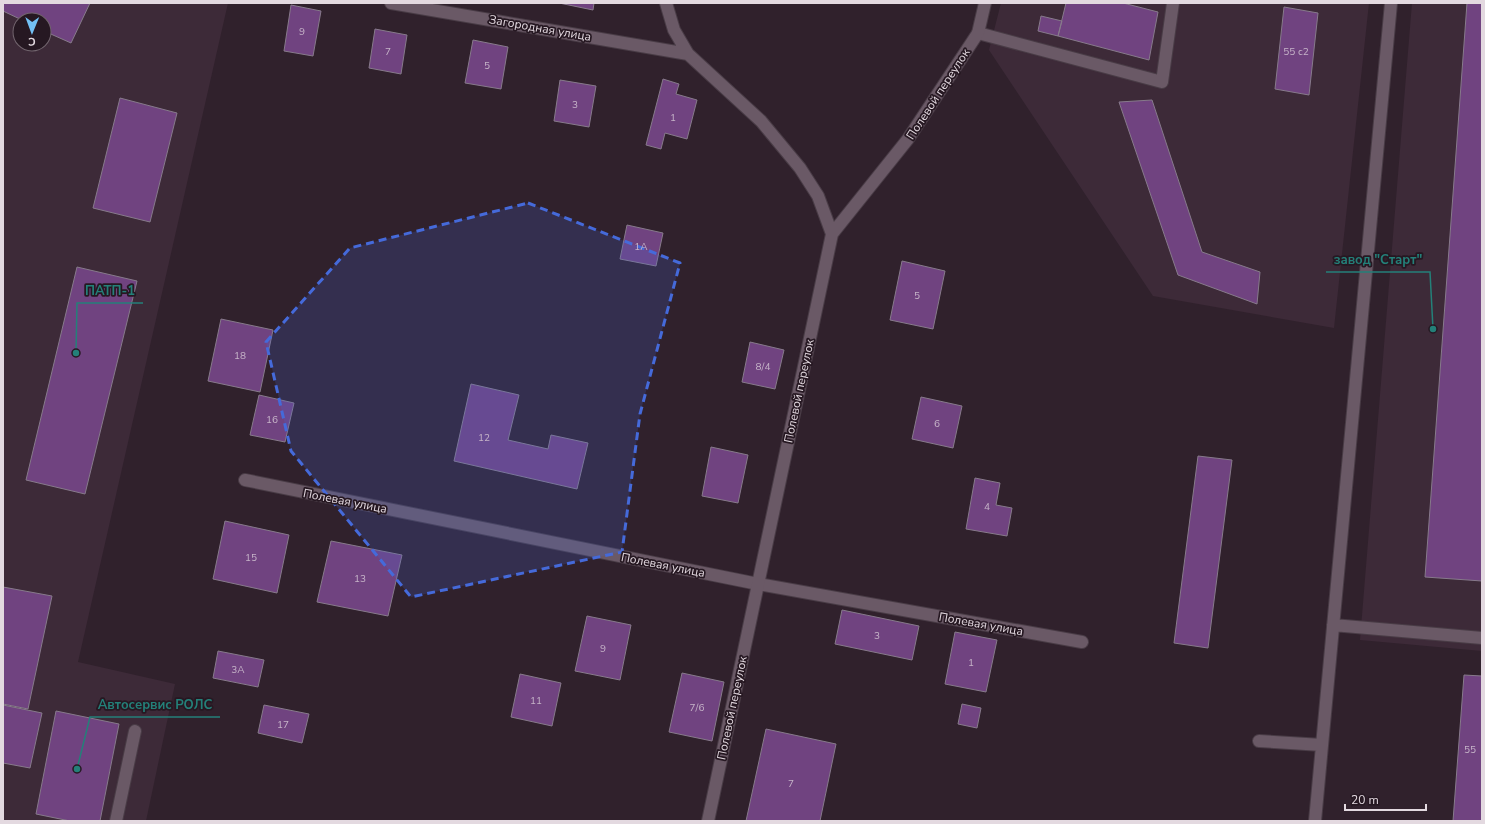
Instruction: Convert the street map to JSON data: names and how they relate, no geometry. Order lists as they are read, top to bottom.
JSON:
{
  "streets": {
    "street": ["Загородная улица", "Полевой переулок", "Полевая улица"]
  },
  "crossings": [
    ["Полевой переулок", "Полевая улица"]
  ],
  "places": ["завод \"Старт\"", "ПАТП-1", "Автосервис РОЛС"],
  "house_numbers": [
    "9",
    "7",
    "55 с2",
    "5",
    "3",
    "1",
    "1А",
    "5",
    "18",
    "8/4",
    "16",
    "6",
    "12",
    "4",
    "15",
    "13",
    "3",
    "9",
    "1",
    "3А",
    "11",
    "7/6",
    "17",
    "55",
    "7"
  ],
  "scale_bar": "20 m",
  "north": "bottom"
}
